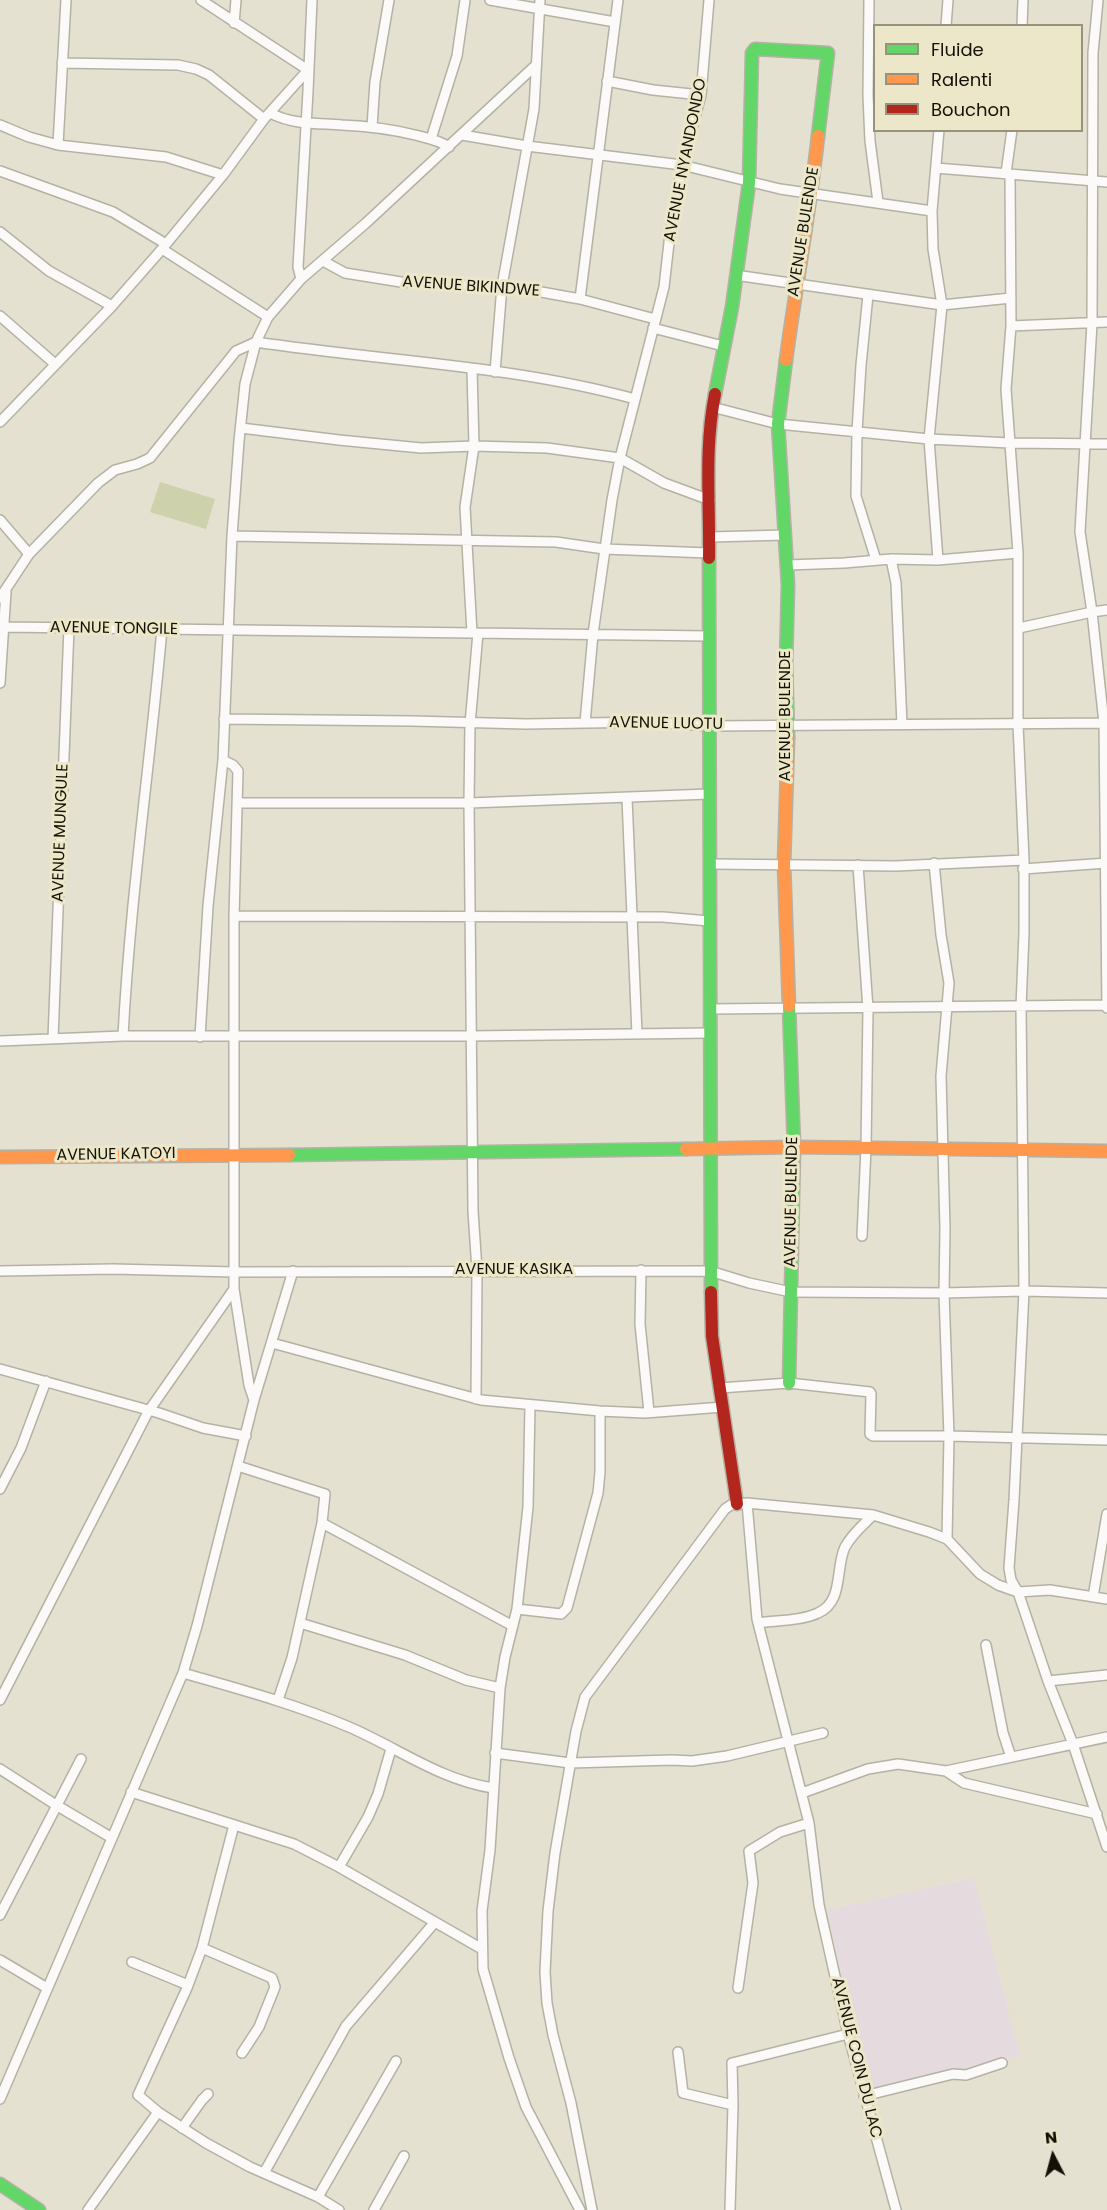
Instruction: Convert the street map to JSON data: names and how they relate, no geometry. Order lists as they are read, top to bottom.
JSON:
{
  "streets": {
    "main road": ["AVENUE BULENDE", "AVENUE KATOYI"],
    "street": [
      "AVENUE NYANDONDO",
      "AVENUE BIKINDWE",
      "AVENUE TONGILE",
      "AVENUE LUOTU",
      "AVENUE MUNGULE",
      "AVENUE KASIKA",
      "AVENUE COIN DU LAC"
    ]
  },
  "crossings": [
    ["AVENUE NYANDONDO", "AVENUE BIKINDWE"],
    ["AVENUE NYANDONDO", "AVENUE TONGILE"],
    ["AVENUE NYANDONDO", "AVENUE LUOTU"],
    ["AVENUE BULENDE", "AVENUE LUOTU"],
    ["AVENUE BULENDE", "AVENUE KATOYI"],
    ["AVENUE BULENDE", "AVENUE KASIKA"],
    ["AVENUE TONGILE", "AVENUE MUNGULE"]
  ],
  "legend": ["Fluide", "Ralenti", "Bouchon"],
  "north": "top"
}
